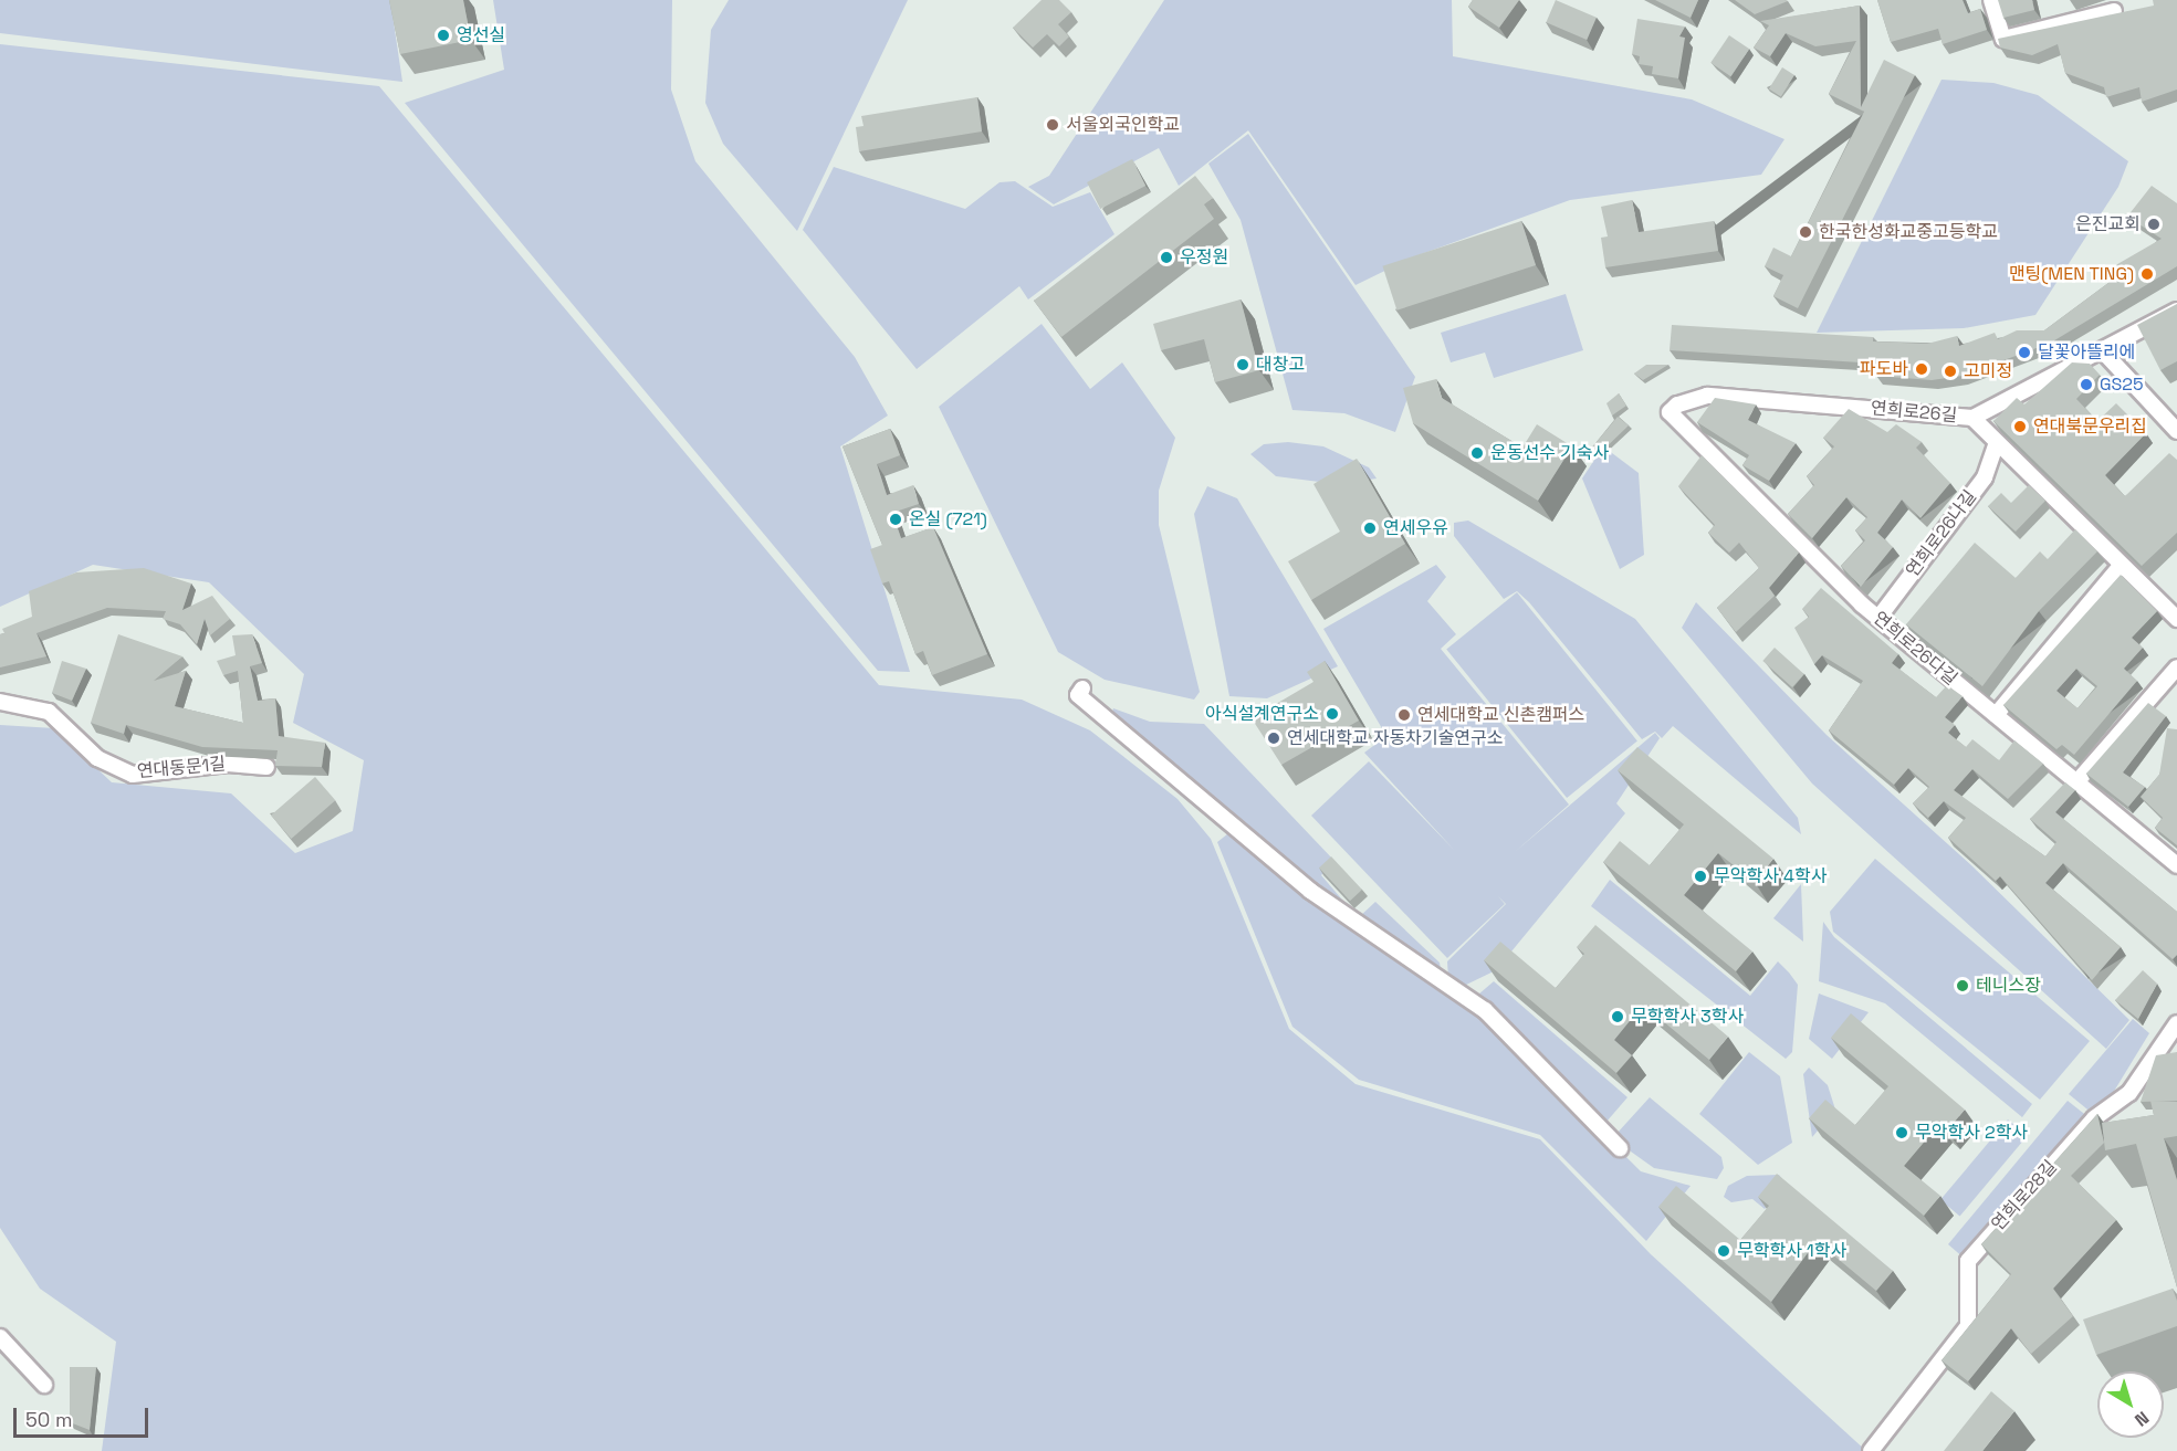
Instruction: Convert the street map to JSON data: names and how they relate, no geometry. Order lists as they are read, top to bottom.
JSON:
{
  "streets": {
    "street": [
      "연희로26길",
      "연희로26나길",
      "연희로26다길",
      "연대동문1길",
      "연희로28길"
    ]
  },
  "crossings": [
    ["연희로26길", "연희로26다길"],
    ["연희로26나길", "연희로26다길"]
  ],
  "places": [
    "영선실",
    "서울외국인학교",
    "은진교회",
    "한국한성화교중고등학교",
    "우정원",
    "맨팅(MEN TING)",
    "달꽃아뜰리에",
    "대창고",
    "파도바",
    "고미정",
    "GS25",
    "연대북문우리집",
    "운동선수 기숙사",
    "온실 (721)",
    "연세우유",
    "아식설계연구소",
    "연세대학교 신촌캠퍼스",
    "연세대학교 자동차기술연구소",
    "무악학사 4학사",
    "테니스장",
    "무학학사 3학사",
    "무악학사 2학사",
    "무학학사 1학사"
  ],
  "scale_bar": "50 m",
  "north": "bottom right"
}
